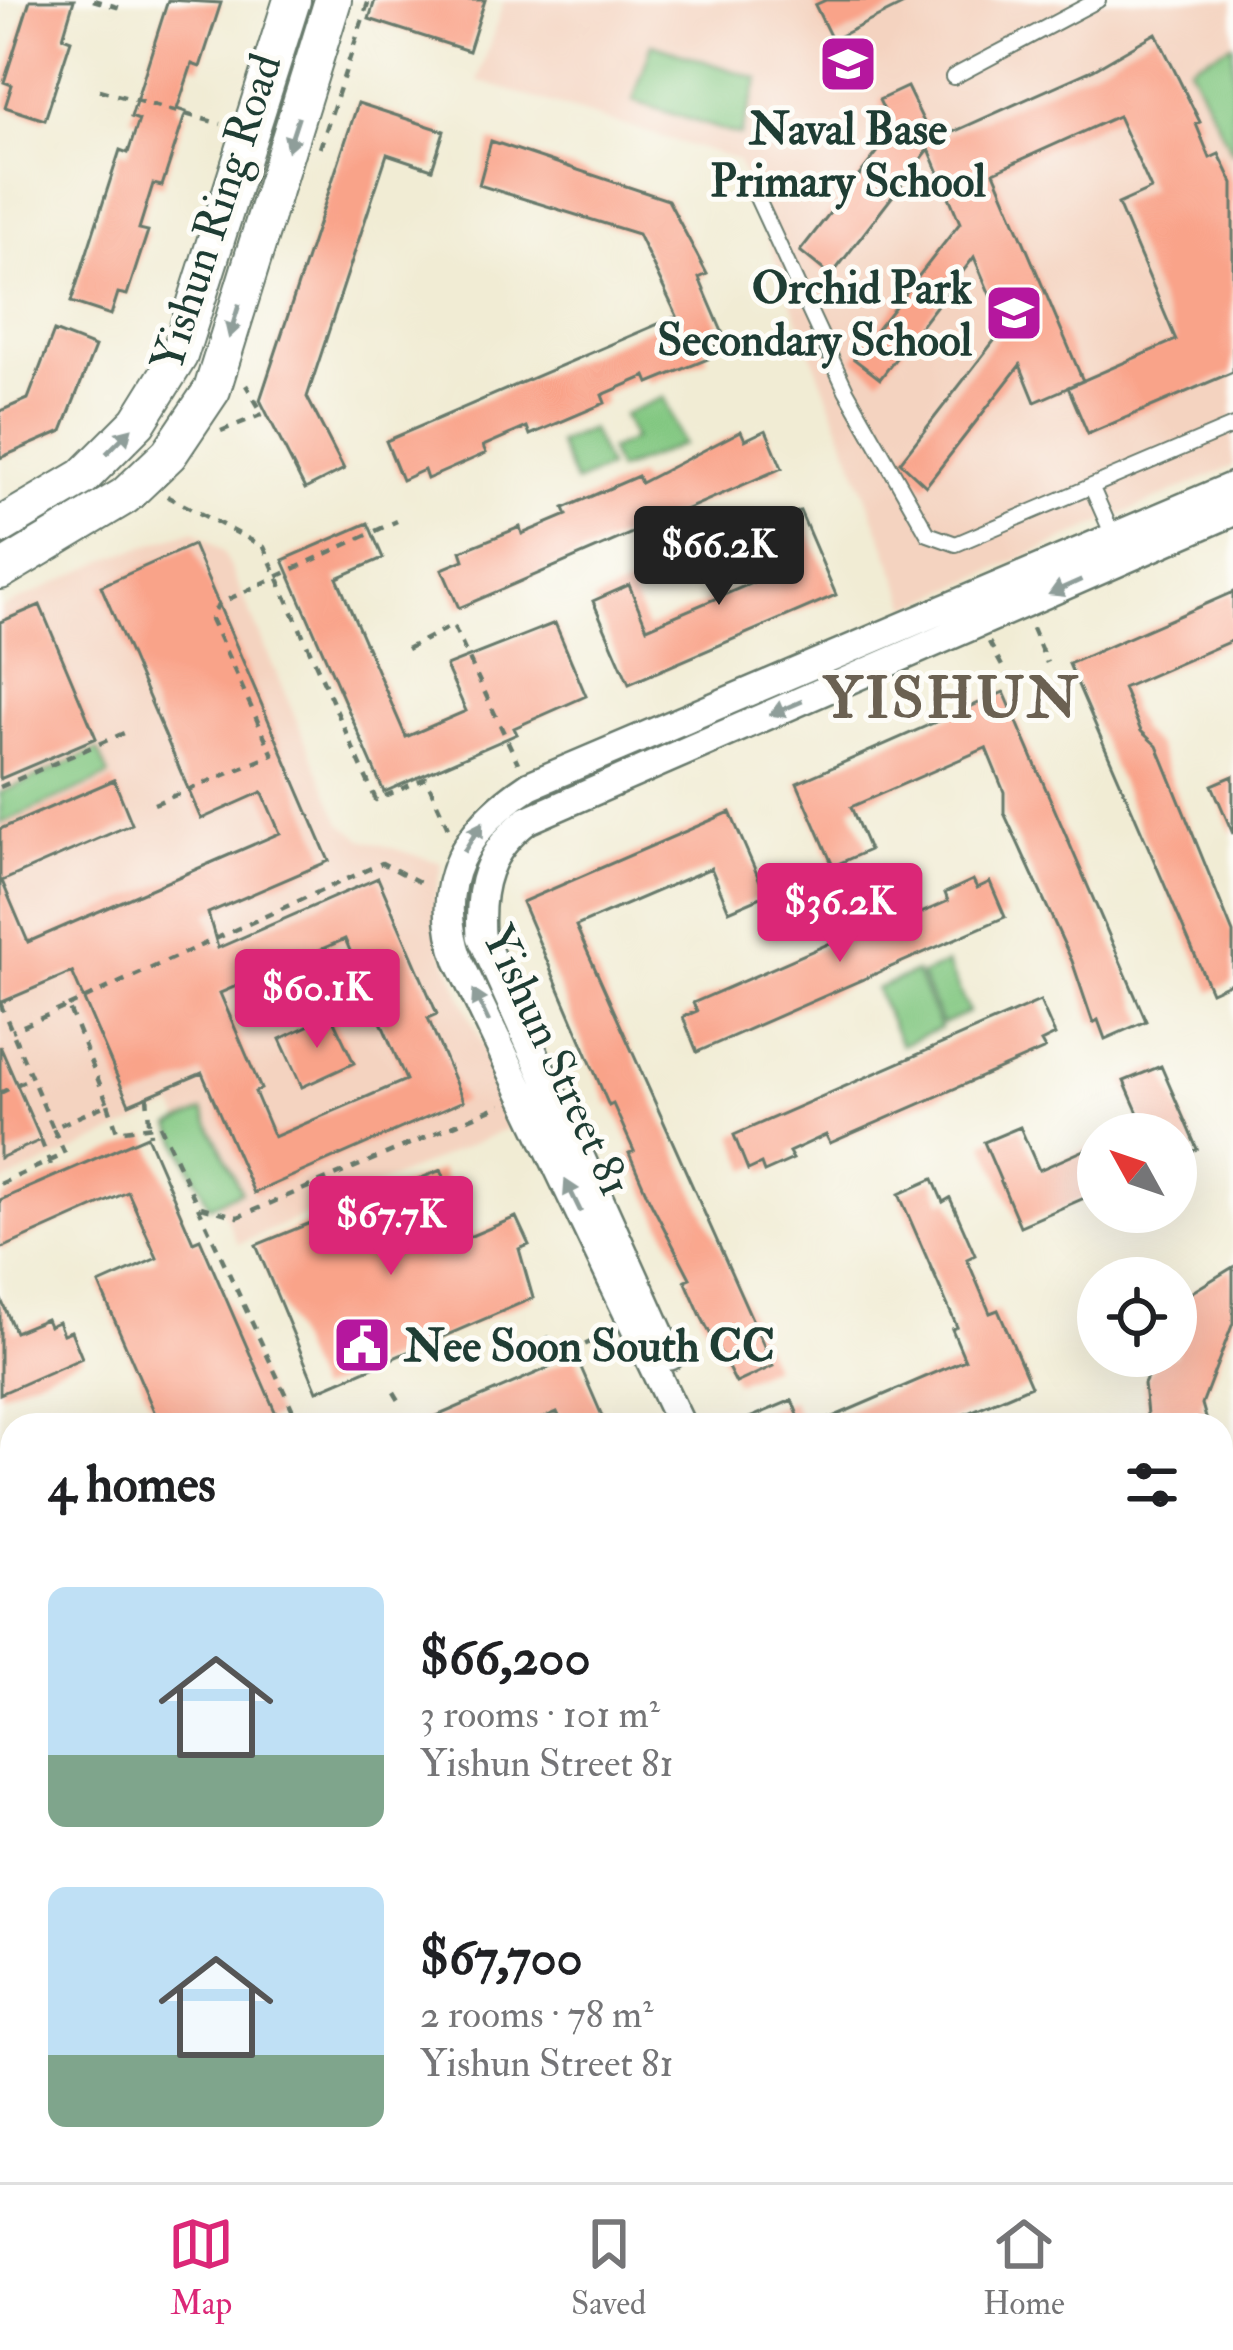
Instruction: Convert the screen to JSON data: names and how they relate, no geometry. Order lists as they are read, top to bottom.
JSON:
{
  "streets": {
    "main road": ["Yishun Ring Road"],
    "street": ["Yishun Street 81"]
  },
  "districts": ["YISHUN"],
  "places": {
    "school or university": ["Naval Base Primary School", "Orchid Park Secondary School"],
    "public building": ["Nee Soon South CC"]
  },
  "north": "top left",
  "page": {
    "price": [
      "$66.2K",
      "$36.2K",
      "$60.1K",
      "$67.7K"
    ],
    "heading": "4 homes",
    "list": [
      {
        "name": "$66,200",
        "note": "3 rooms · 101 m² · Yishun Street 81"
      },
      {
        "name": "$67,700",
        "note": "2 rooms · 78 m² · Yishun Street 81"
      }
    ],
    "tabs": ["Map", "Saved", "Home"]
  }
}
